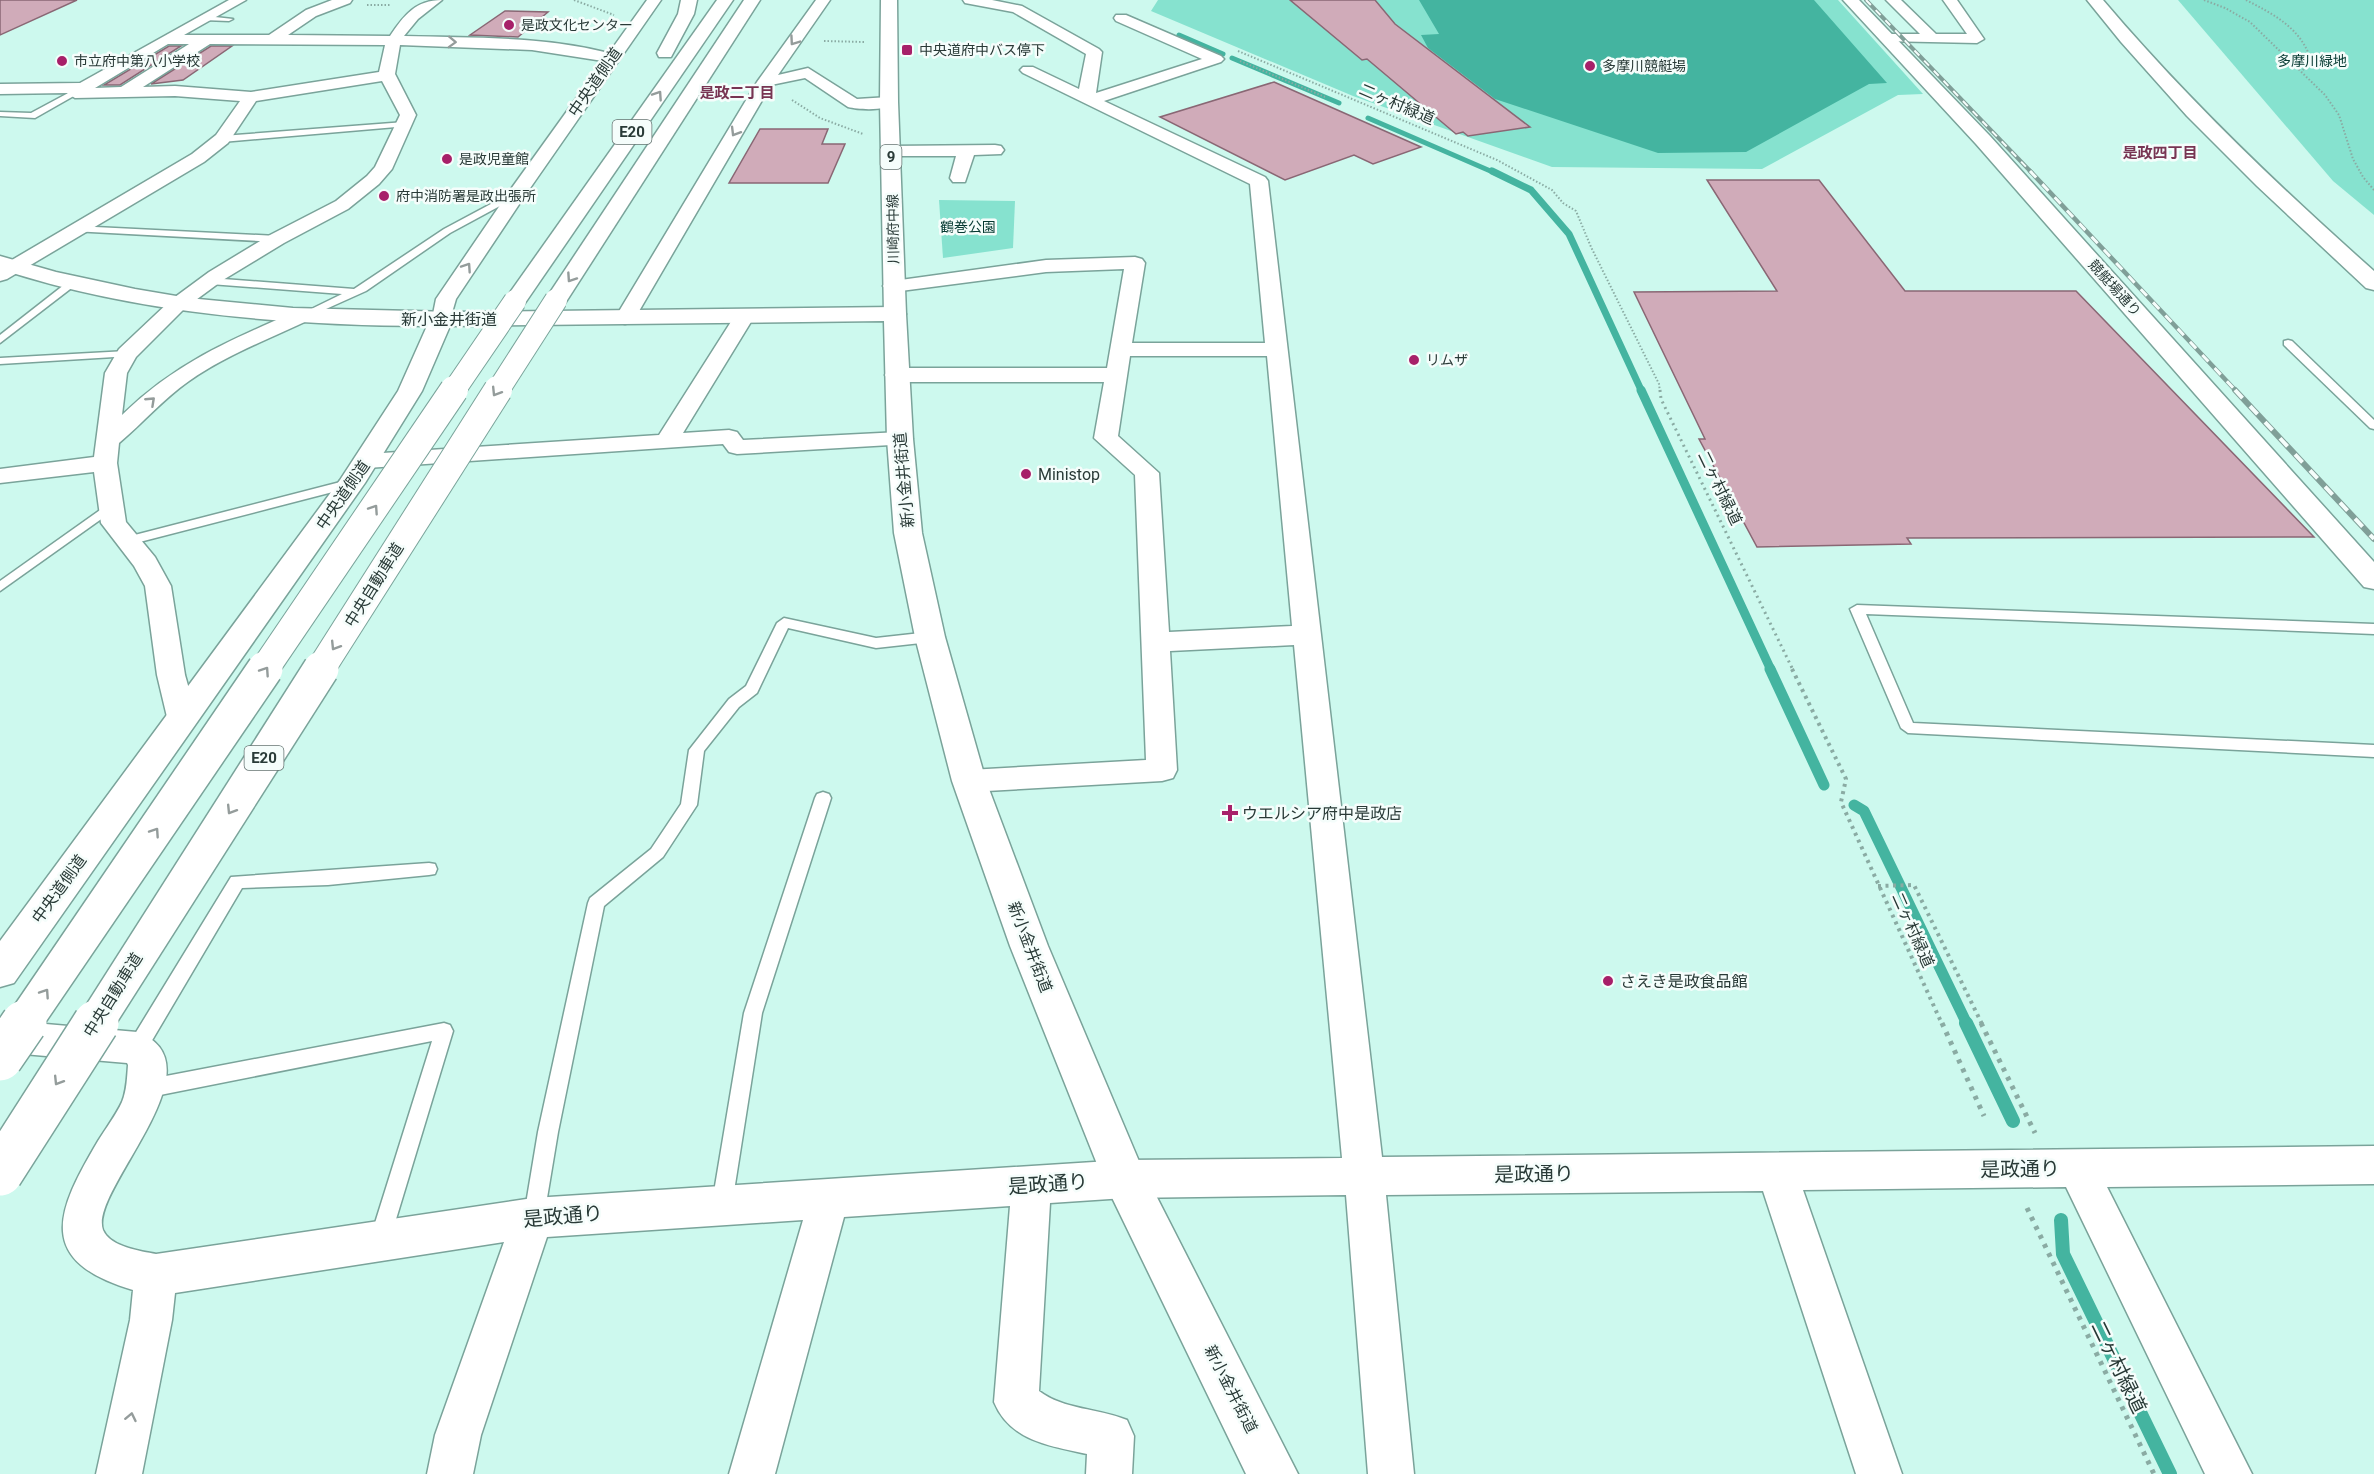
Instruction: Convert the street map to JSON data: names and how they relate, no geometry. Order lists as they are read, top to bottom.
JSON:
{
  "streets": {
    "main road": [
      "中央道側道",
      "E20",
      "9",
      "川崎府中線",
      "競艇場通り",
      "新小金井街道",
      "中央自動車道"
    ],
    "street": ["是政通り"],
    "path": ["二ヶ村緑道"]
  },
  "crossings": [
    ["中央道側道", "新小金井街道"],
    ["川崎府中線", "新小金井街道"],
    ["新小金井街道", "是政通り"]
  ],
  "districts": ["是政二丁目", "是政四丁目"],
  "parks": ["多摩川緑地", "鶴巻公園"],
  "places": {
    "other": [
      "是政文化センター",
      "市立府中第八小学校",
      "多摩川競艇場",
      "是政児童館",
      "府中消防署是政出張所",
      "リムザ",
      "Ministop",
      "さえき是政食品館"
    ],
    "transit": ["中央道府中バス停下"],
    "health": ["ウエルシア府中是政店"]
  }
}
